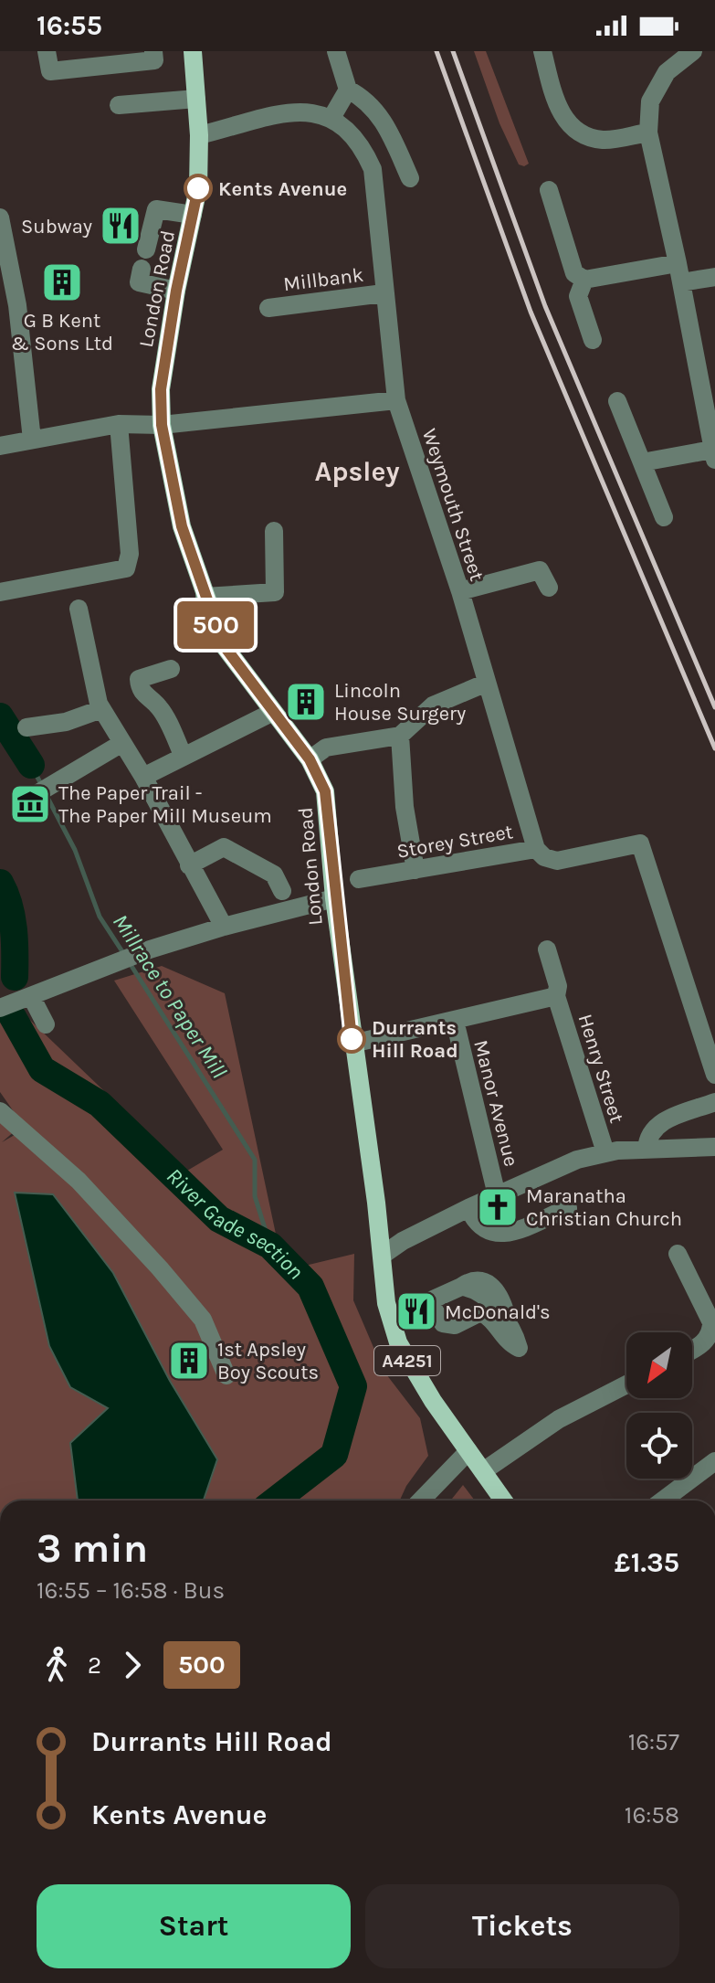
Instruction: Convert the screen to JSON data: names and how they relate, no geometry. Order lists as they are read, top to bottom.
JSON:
{
  "streets": {
    "main road": ["London Road", "A4251"],
    "street": [
      "Millbank",
      "Weymouth Street",
      "Storey Street",
      "Henry Street",
      "Manor Avenue"
    ]
  },
  "crossings": [
    ["Weymouth Street", "Storey Street"]
  ],
  "districts": ["Apsley"],
  "water": ["Millrace to Paper Mill", "River Gade section"],
  "places": {
    "other": ["Kents Avenue", "Durrants Hill Road"],
    "restaurant": ["Subway", "McDonald's"],
    "building": ["G B Kent & Sons Ltd", "Lincoln House Surgery", "1st Apsley Boy Scouts"],
    "museum": ["The Paper Trail - The Paper Mill Museum"],
    "church": ["Maranatha Christian Church"]
  },
  "lines": ["bus line 500"],
  "north": "bottom left",
  "page": {
    "status": "16:55",
    "on_map": "500",
    "heading": ["3 min", "16:55 – 16:58 · Bus", "£1.35"],
    "legs": ["2", "500"],
    "list": [
      {
        "name": "Durrants Hill Road",
        "value": "16:57"
      },
      {
        "name": "Kents Avenue",
        "value": "16:58"
      }
    ],
    "buttons": ["Start", "Tickets"]
  }
}
